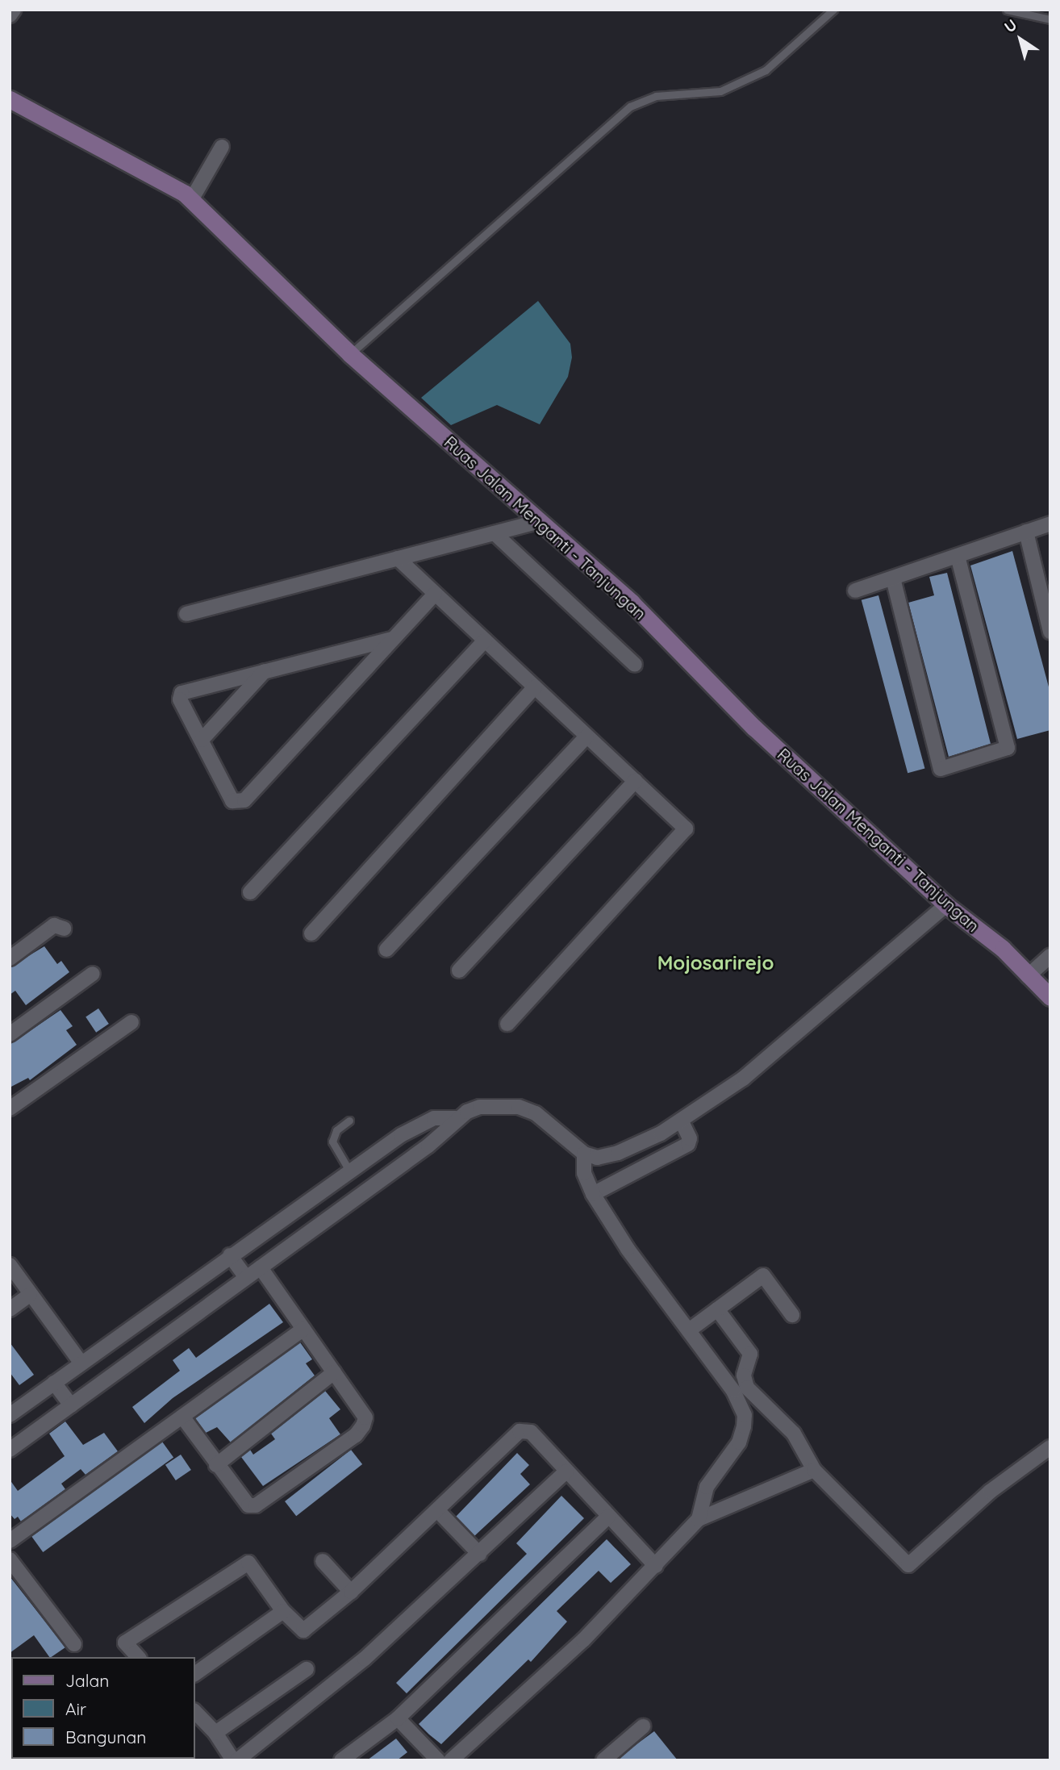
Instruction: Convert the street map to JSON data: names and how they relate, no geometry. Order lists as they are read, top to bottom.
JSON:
{
  "streets": {
    "main road": ["Ruas Jalan Menganti - Tanjungan"]
  },
  "districts": ["Mojosarirejo"],
  "legend": ["Jalan", "Air", "Bangunan"],
  "north": "top left"
}
